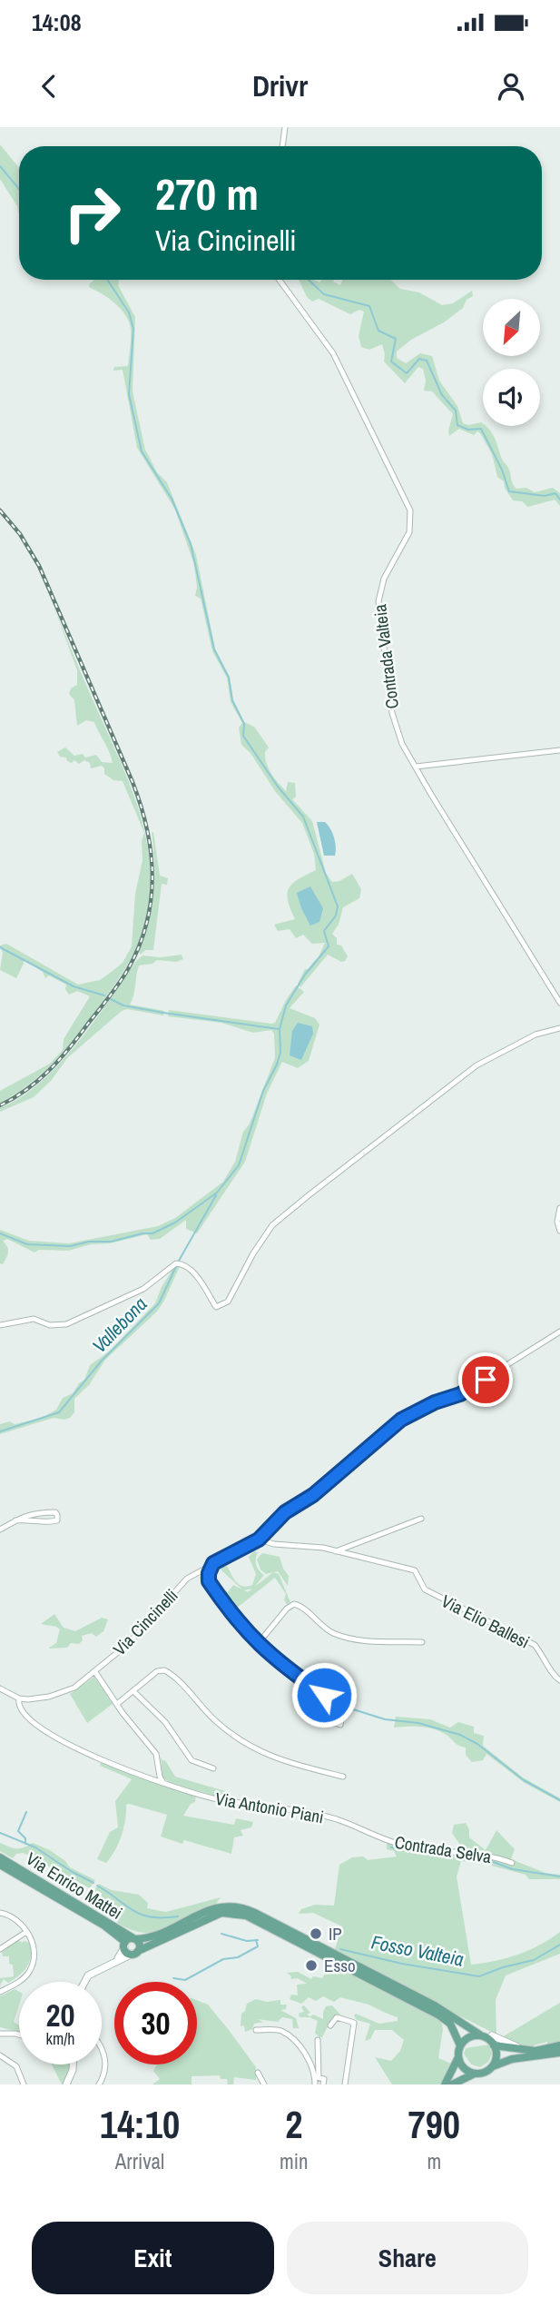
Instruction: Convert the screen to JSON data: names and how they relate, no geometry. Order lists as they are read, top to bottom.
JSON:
{
  "streets": {
    "main road": ["Via Enrico Mattei"],
    "street": [
      "Contrada Valteia",
      "Via Elio Ballesi",
      "Via Cincinelli",
      "Via Antonio Piani",
      "Contrada Selva"
    ]
  },
  "crossings": [
    ["Via Cincinelli", "Via Antonio Piani"],
    ["Via Antonio Piani", "Contrada Selva"]
  ],
  "water": ["Vallebona", "Fosso Valteia"],
  "places": ["IP", "Esso"],
  "north": "bottom left",
  "page": {
    "status": "14:08",
    "header": "Drivr",
    "turn": ["270 m", "Via Cincinelli"],
    "speed": "20 km/h",
    "limit": "30",
    "eta": [
      "14:10",
      "Arrival",
      "2",
      "min",
      "790",
      "m"
    ],
    "buttons": ["Exit", "Share"]
  }
}
